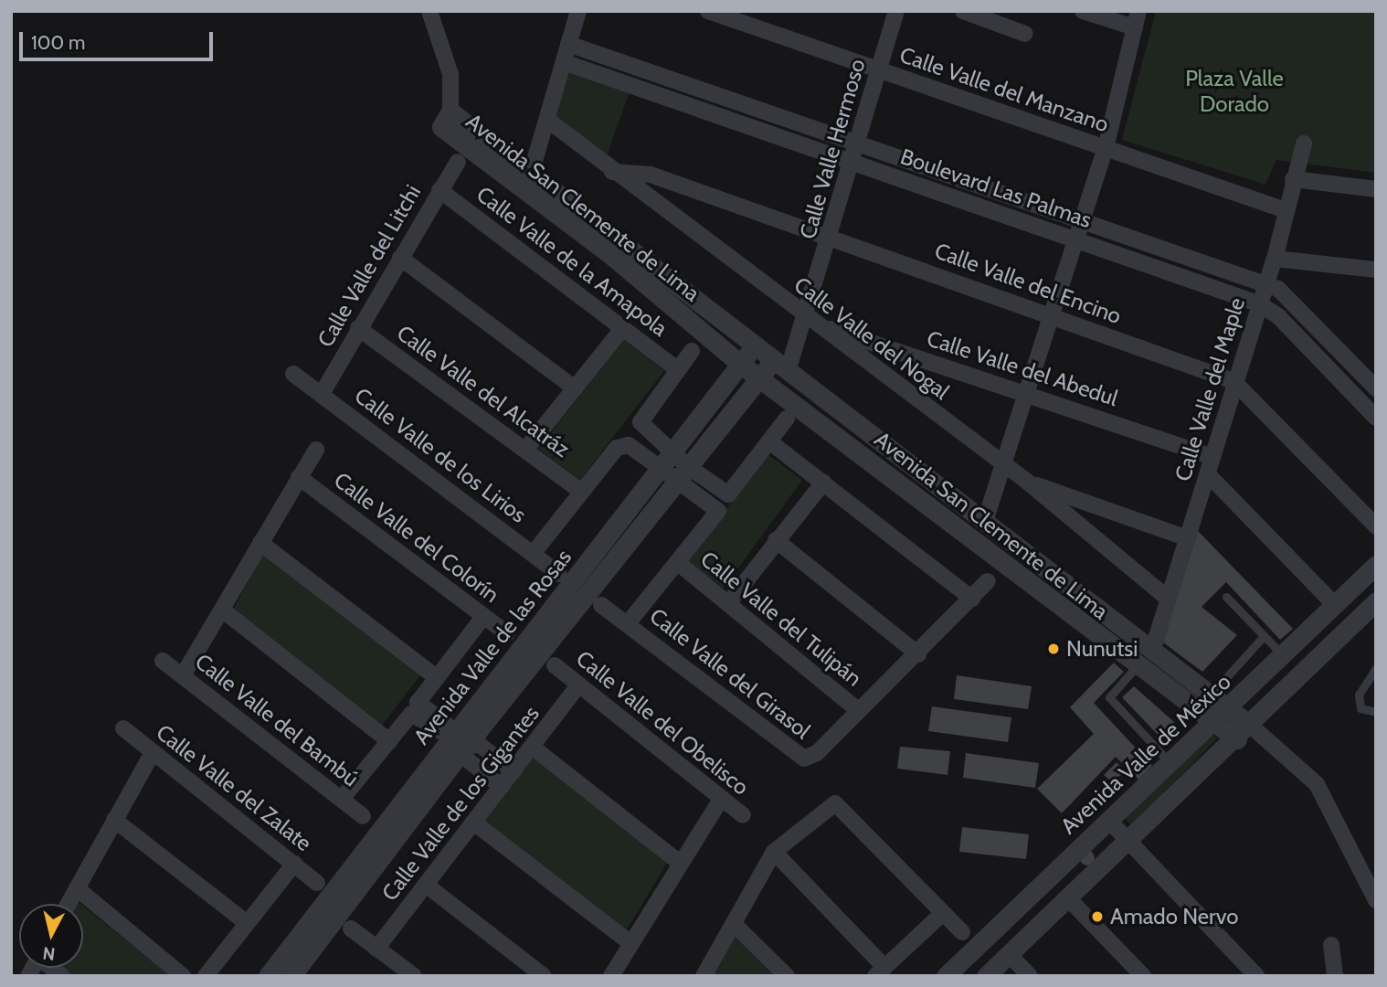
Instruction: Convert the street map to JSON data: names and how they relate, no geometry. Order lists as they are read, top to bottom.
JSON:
{
  "streets": {
    "street": [
      "Calle Valle del Manzano",
      "Calle Valle Hermoso",
      "Boulevard Las Palmas",
      "Avenida San Clemente de Lima",
      "Calle Valle de la Amapola",
      "Calle Valle del Litchi",
      "Calle Valle del Encino",
      "Calle Valle del Nogal",
      "Calle Valle del Abedul",
      "Calle Valle del Maple",
      "Calle Valle del Alcatráz",
      "Calle Valle de los Lirios",
      "Calle Valle del Colorín",
      "Calle Valle del Tulipán",
      "Avenida Valle de las Rosas",
      "Calle Valle del Girasol",
      "Calle Valle del Bambú",
      "Calle Valle del Obelisco",
      "Avenida Valle de México",
      "Calle Valle del Zalate",
      "Calle Valle de los Gigantes"
    ]
  },
  "crossings": [
    ["Calle Valle del Manzano", "Calle Valle Hermoso"],
    ["Calle Valle del Manzano", "Calle Valle del Maple"],
    ["Calle Valle Hermoso", "Boulevard Las Palmas"],
    ["Calle Valle Hermoso", "Avenida San Clemente de Lima"],
    ["Calle Valle Hermoso", "Calle Valle del Encino"],
    ["Calle Valle Hermoso", "Calle Valle del Nogal"],
    ["Calle Valle Hermoso", "Calle Valle del Abedul"],
    ["Calle Valle Hermoso", "Avenida Valle de las Rosas"],
    ["Boulevard Las Palmas", "Calle Valle del Maple"],
    ["Avenida San Clemente de Lima", "Calle Valle del Maple"],
    ["Avenida San Clemente de Lima", "Avenida Valle de las Rosas"],
    ["Avenida San Clemente de Lima", "Avenida Valle de México"],
    ["Calle Valle de la Amapola", "Calle Valle del Litchi"],
    ["Calle Valle del Litchi", "Calle Valle del Alcatráz"],
    ["Calle Valle del Litchi", "Calle Valle de los Lirios"],
    ["Calle Valle del Encino", "Calle Valle del Nogal"],
    ["Calle Valle del Encino", "Calle Valle del Maple"],
    ["Calle Valle del Nogal", "Calle Valle del Abedul"],
    ["Calle Valle del Nogal", "Calle Valle del Maple"],
    ["Calle Valle del Abedul", "Calle Valle del Maple"],
    ["Calle Valle del Tulipán", "Calle Valle del Girasol"],
    ["Calle Valle del Obelisco", "Calle Valle de los Gigantes"]
  ],
  "parks": ["Plaza Valle Dorado"],
  "places": ["Nunutsi", "Amado Nervo"],
  "scale_bar": "100 m",
  "north": "bottom"
}
